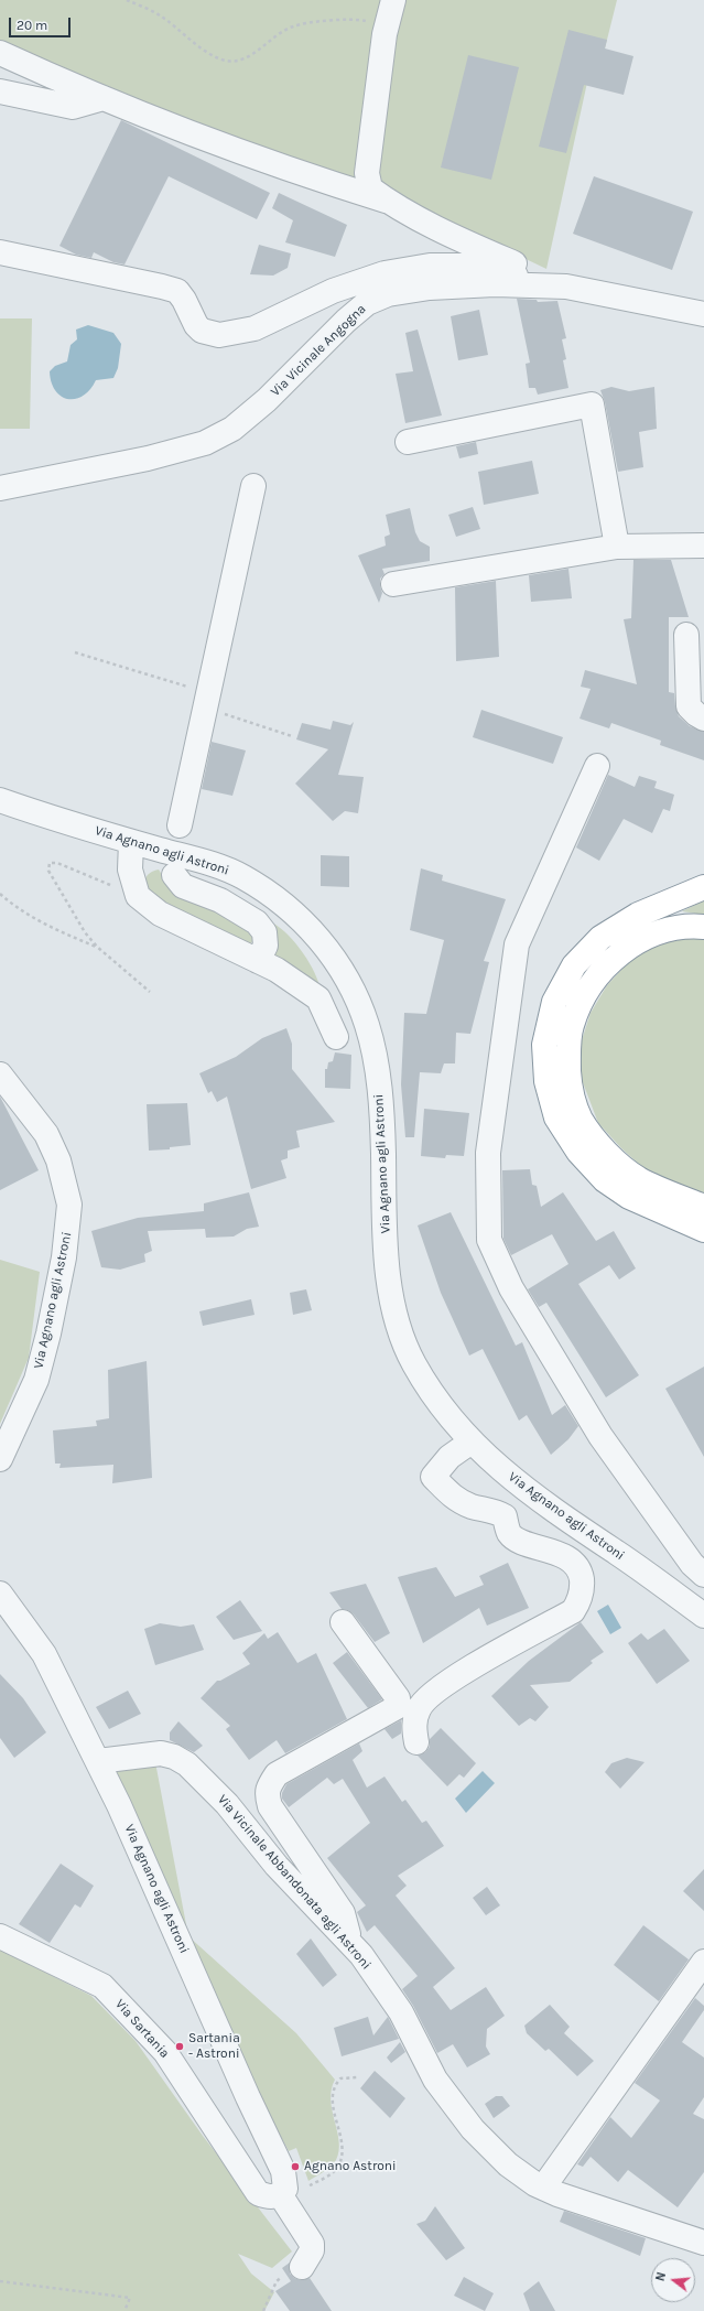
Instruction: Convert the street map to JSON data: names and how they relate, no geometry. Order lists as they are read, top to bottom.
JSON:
{
  "streets": {
    "street": [
      "Via Vicinale Angogna",
      "Via Agnano agli Astroni",
      "Via Vicinale Abbandonata agli Astroni",
      "Via Sartania"
    ]
  },
  "crossings": [
    ["Via Agnano agli Astroni", "Via Vicinale Abbandonata agli Astroni"],
    ["Via Agnano agli Astroni", "Via Sartania"]
  ],
  "places": ["Sartania - Astroni", "Agnano Astroni"],
  "scale_bar": "20 m",
  "north": "left"
}
